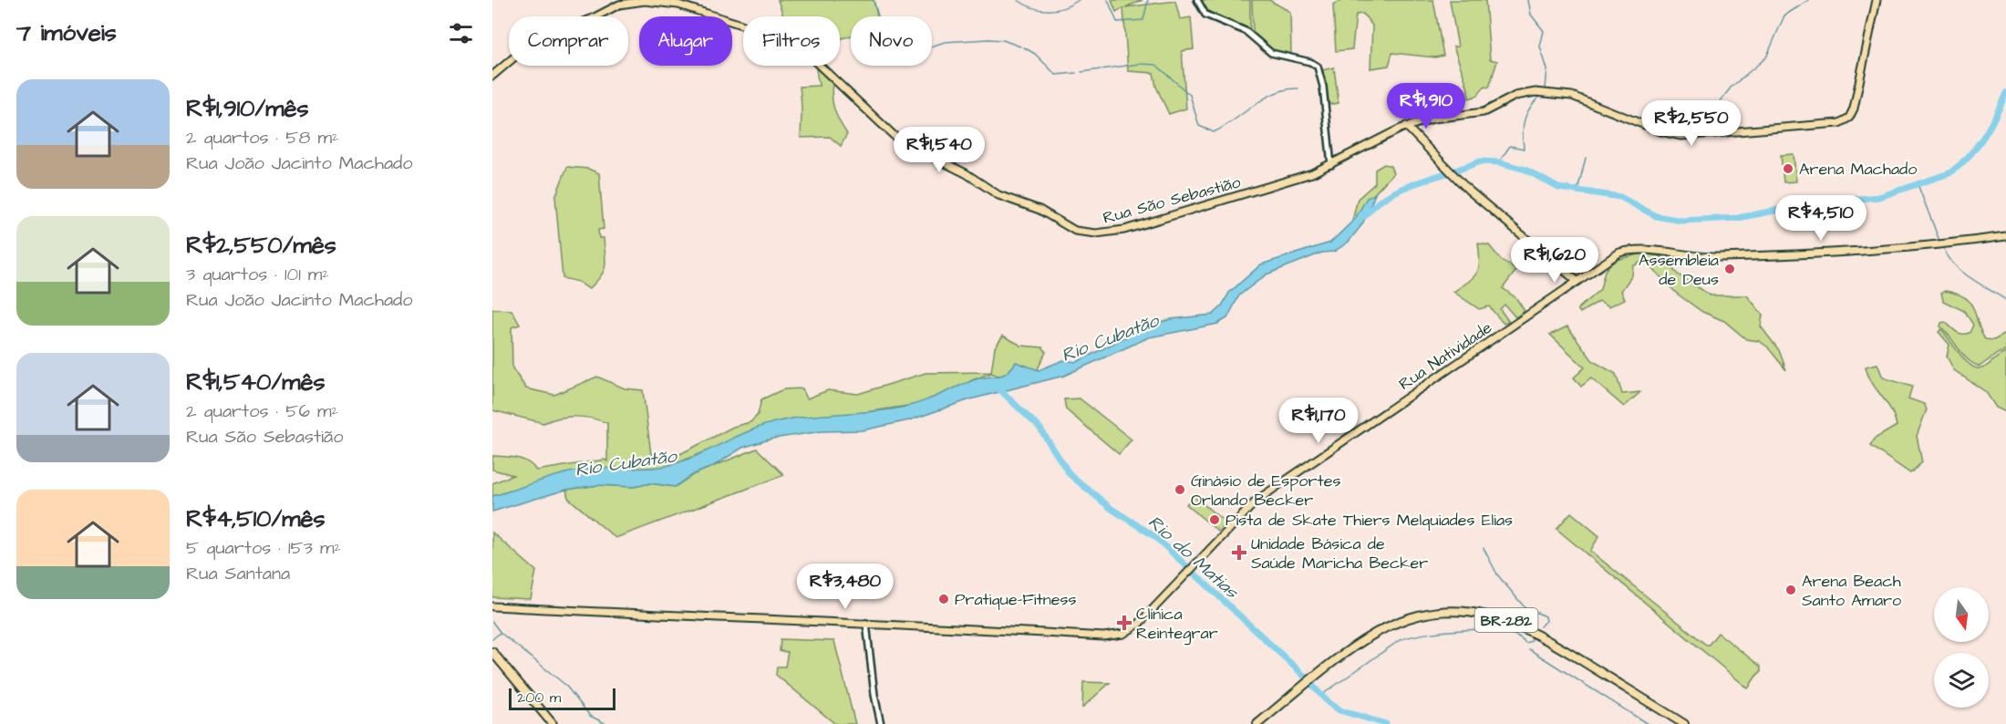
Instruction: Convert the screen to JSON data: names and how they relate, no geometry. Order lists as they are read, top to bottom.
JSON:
{
  "streets": {
    "highway": ["BR-282"],
    "main road": ["Rua São Sebastião", "Rua Natividade"]
  },
  "water": ["Rio Cubatão", "Rio do Matias"],
  "places": {
    "other": [
      "Arena Machado",
      "Assembleia de Deus",
      "Ginásio de Esportes Orlando Becker",
      "Pista de Skate Thiers Melquiades Elias",
      "Arena Beach Santo Amaro",
      "Pratique-Fitness"
    ],
    "health": ["Unidade Básica de Saúde Maricha Becker", "Clínica Reintegrar"]
  },
  "scale_bar": "200 m",
  "north": "bottom",
  "page": {
    "heading": "7 imóveis",
    "chip": [
      "Comprar",
      "Alugar",
      "Filtros",
      "Novo"
    ],
    "list": [
      {
        "name": "R$1,910/mês",
        "note": "2 quartos · 58 m² · Rua João Jacinto Machado"
      },
      {
        "name": "R$2,550/mês",
        "note": "3 quartos · 101 m² · Rua João Jacinto Machado"
      },
      {
        "name": "R$1,540/mês",
        "note": "2 quartos · 56 m² · Rua São Sebastião"
      },
      {
        "name": "R$4,510/mês",
        "note": "5 quartos · 153 m² · Rua Santana"
      }
    ],
    "price": [
      "R$1,910",
      "R$2,550",
      "R$1,540",
      "R$4,510",
      "R$1,620",
      "R$1,170",
      "R$3,480"
    ],
    "scale": "200 m"
  }
}
